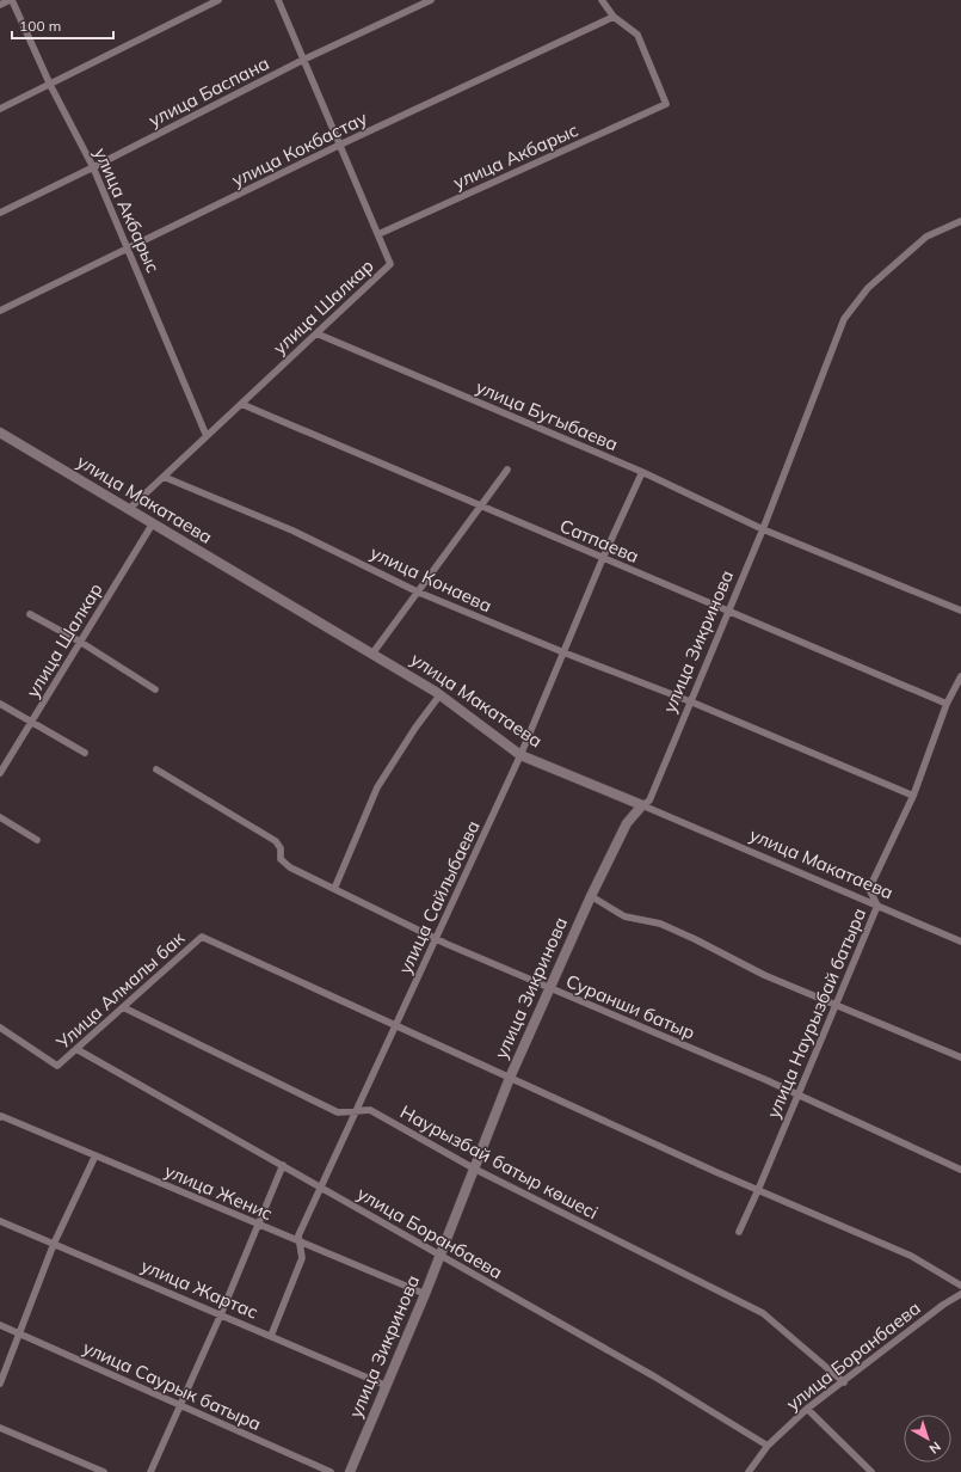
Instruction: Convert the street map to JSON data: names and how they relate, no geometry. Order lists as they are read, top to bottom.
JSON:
{
  "streets": {
    "street": [
      "улица Баспана",
      "улица Кокбастау",
      "улица Акбарыс",
      "улица Шалкар",
      "улица Бугыбаева",
      "улица Макатаева",
      "Сатпаева",
      "улица Конаева",
      "улица Зикринова",
      "улица Сайлыбаева",
      "Улица Алмалы бак",
      "Суранши батыр",
      "улица Наурызбай батыра",
      "Наурызбай батыр көшесі",
      "улица Женис",
      "улица Боранбаева",
      "улица Жартас",
      "улица Саурык батыра"
    ]
  },
  "crossings": [
    ["улица Баспана", "улица Акбарыс"],
    ["улица Баспана", "улица Шалкар"],
    ["улица Кокбастау", "улица Акбарыс"],
    ["улица Кокбастау", "улица Шалкар"],
    ["улица Акбарыс", "улица Шалкар"],
    ["улица Шалкар", "улица Бугыбаева"],
    ["улица Шалкар", "улица Макатаева"],
    ["улица Шалкар", "Сатпаева"],
    ["улица Шалкар", "улица Конаева"],
    ["улица Бугыбаева", "улица Зикринова"],
    ["улица Бугыбаева", "улица Сайлыбаева"],
    ["улица Макатаева", "улица Зикринова"],
    ["улица Макатаева", "улица Сайлыбаева"],
    ["улица Макатаева", "улица Наурызбай батыра"],
    ["Сатпаева", "улица Зикринова"],
    ["Сатпаева", "улица Сайлыбаева"],
    ["Сатпаева", "улица Наурызбай батыра"],
    ["улица Конаева", "улица Зикринова"],
    ["улица Конаева", "улица Сайлыбаева"],
    ["улица Конаева", "улица Наурызбай батыра"],
    ["улица Зикринова", "Суранши батыр"],
    ["улица Зикринова", "Наурызбай батыр көшесі"],
    ["улица Зикринова", "улица Женис"],
    ["улица Зикринова", "улица Боранбаева"],
    ["улица Зикринова", "улица Жартас"],
    ["улица Сайлыбаева", "Улица Алмалы бак"],
    ["улица Сайлыбаева", "Суранши батыр"],
    ["улица Сайлыбаева", "Наурызбай батыр көшесі"],
    ["улица Сайлыбаева", "улица Женис"],
    ["улица Сайлыбаева", "улица Боранбаева"],
    ["улица Сайлыбаева", "улица Жартас"],
    ["Улица Алмалы бак", "Наурызбай батыр көшесі"],
    ["Улица Алмалы бак", "улица Боранбаева"],
    ["Суранши батыр", "улица Наурызбай батыра"],
    ["Наурызбай батыр көшесі", "улица Боранбаева"]
  ],
  "scale_bar": "100 m",
  "north": "bottom right"
}
